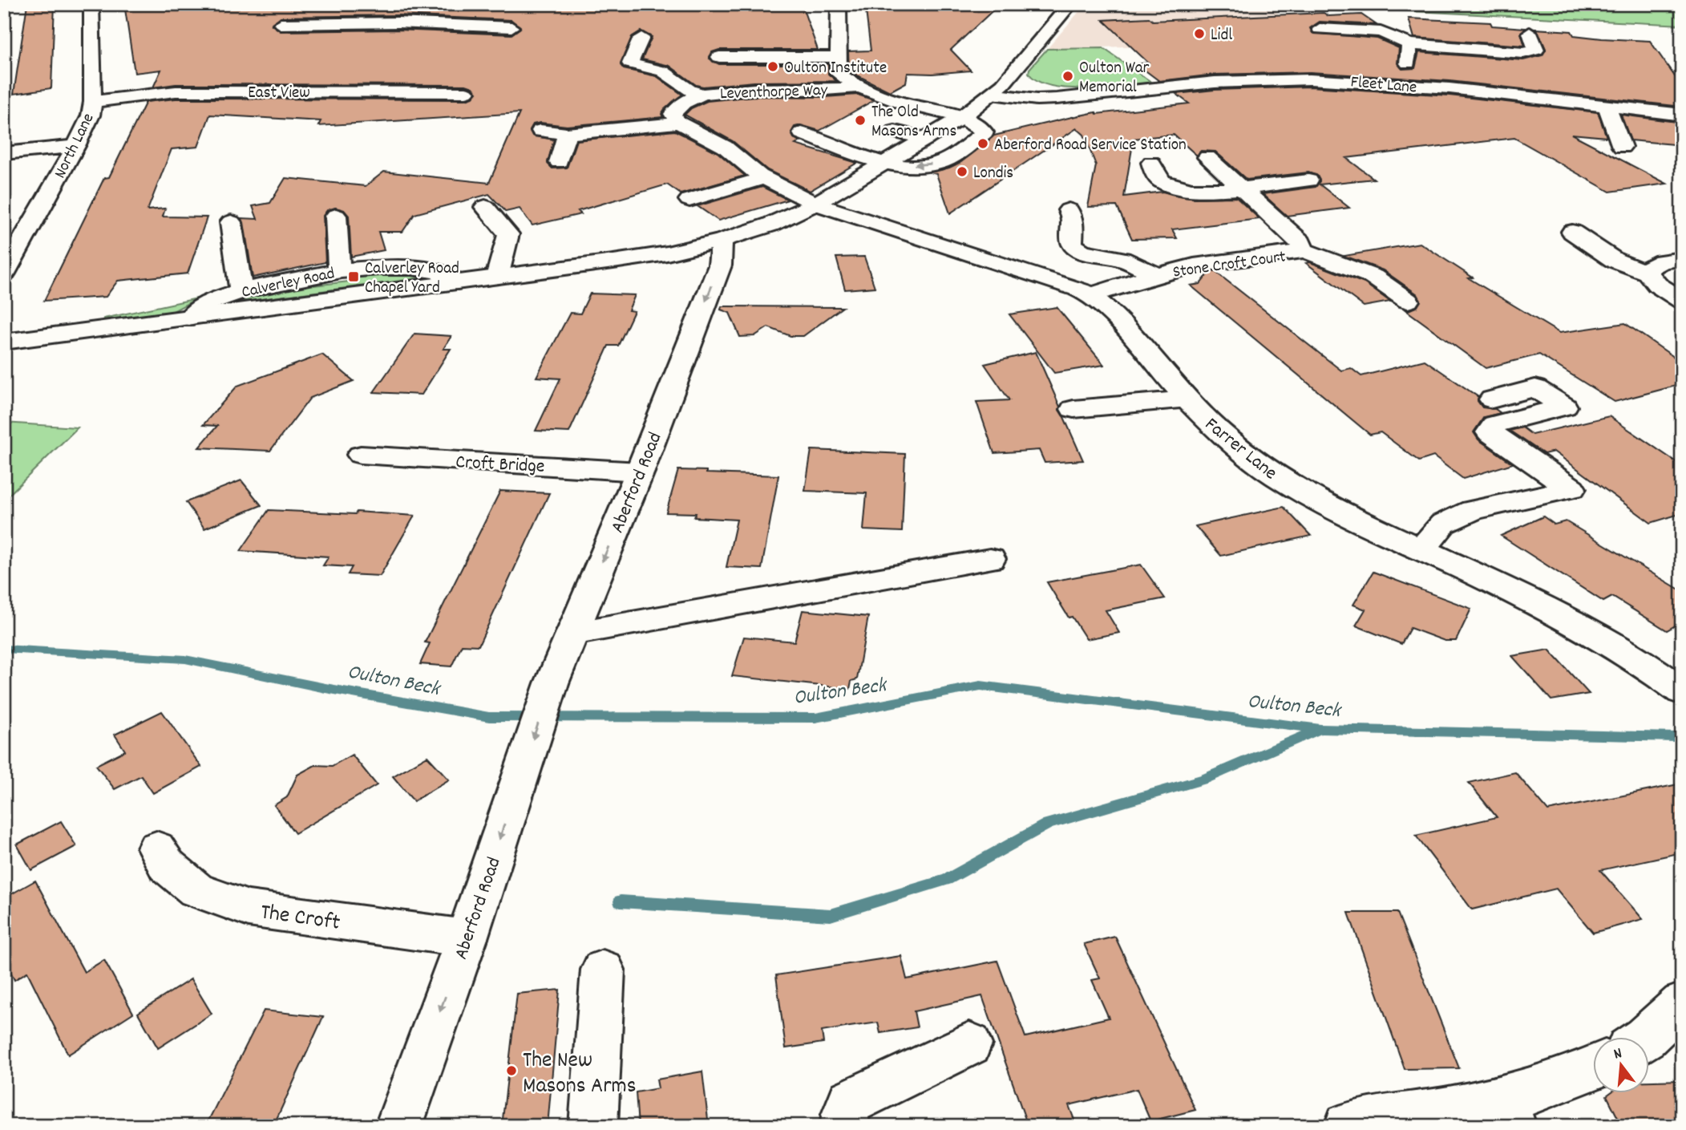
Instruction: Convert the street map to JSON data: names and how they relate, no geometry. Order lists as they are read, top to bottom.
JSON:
{
  "streets": {
    "street": [
      "Fleet Lane",
      "Leventhorpe Way",
      "East View",
      "North Lane",
      "Stone Croft Court",
      "Calverley Road",
      "Farrer Lane",
      "Croft Bridge",
      "Aberford Road",
      "The Croft"
    ]
  },
  "crossings": [
    ["Leventhorpe Way", "Farrer Lane"],
    ["East View", "North Lane"],
    ["Stone Croft Court", "Farrer Lane"],
    ["Calverley Road", "Aberford Road"],
    ["Croft Bridge", "Aberford Road"],
    ["Aberford Road", "The Croft"]
  ],
  "one_way": ["Aberford Road"],
  "water": ["Oulton Beck"],
  "places": {
    "other": [
      "Lidl",
      "Oulton Institute",
      "Oulton War Memorial",
      "The Old Masons Arms",
      "Aberford Road Service Station",
      "Londis",
      "The New Masons Arms"
    ],
    "transit": ["Calverley Road Chapel Yard"]
  },
  "north": "top"
}
